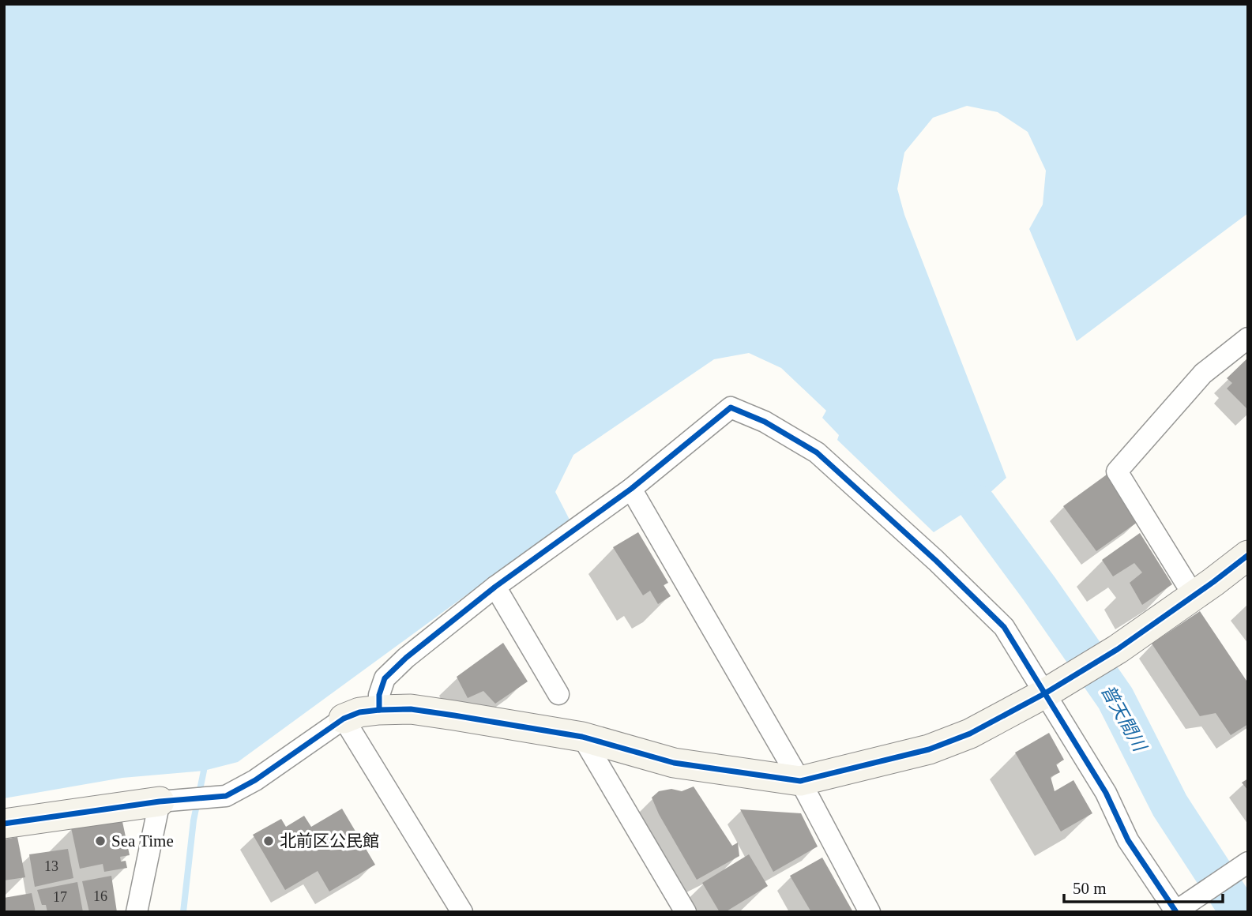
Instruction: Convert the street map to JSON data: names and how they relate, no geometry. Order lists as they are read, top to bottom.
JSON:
{
  "water": ["普天間川"],
  "places": ["Sea Time", "北前区公民館"],
  "house_numbers": ["13", "16", "17"],
  "scale_bar": "50 m"
}
